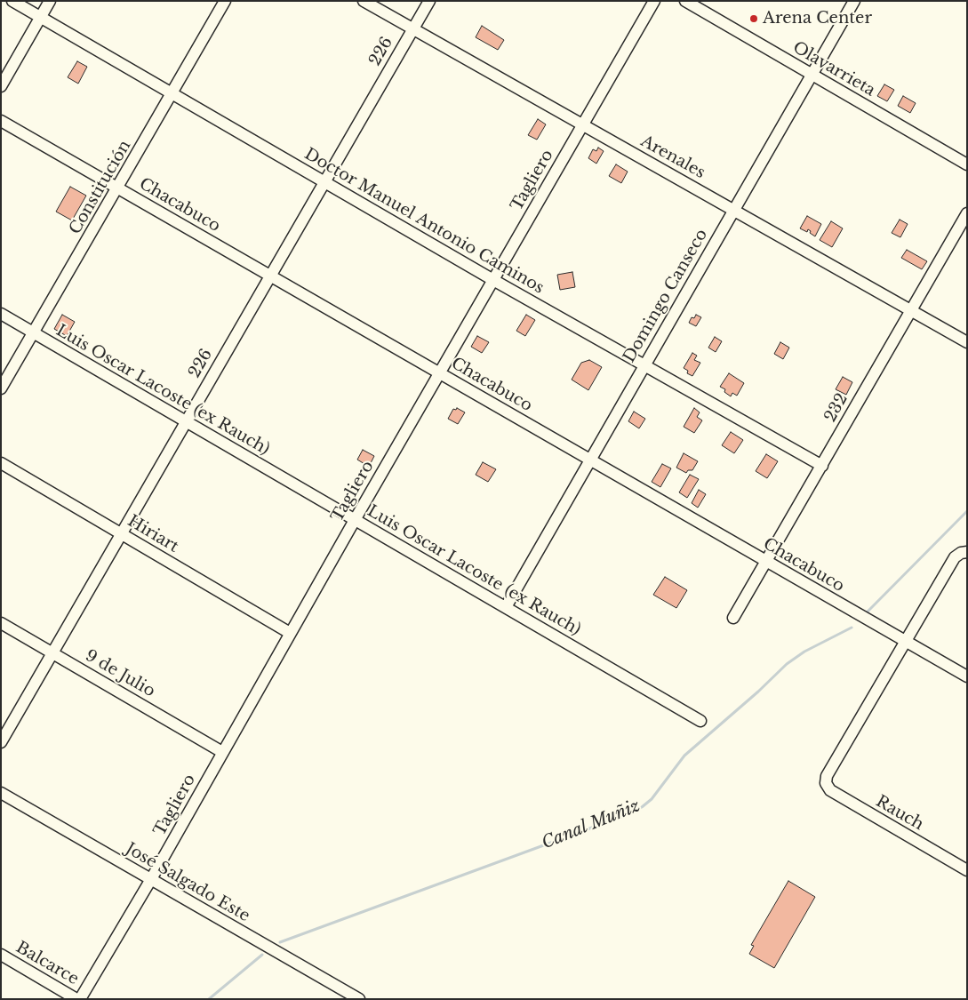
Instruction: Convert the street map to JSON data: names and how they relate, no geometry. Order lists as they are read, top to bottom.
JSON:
{
  "streets": {
    "street": [
      "226",
      "Olavarrieta",
      "Arenales",
      "Tagliero",
      "Constitución",
      "Chacabuco",
      "Doctor Manuel Antonio Caminos",
      "Domingo Canseco",
      "Luis Oscar Lacoste (ex Rauch)",
      "232",
      "Hiriart",
      "9 de Julio",
      "Rauch",
      "José Salgado Este",
      "Balcarce"
    ]
  },
  "crossings": [
    ["226", "Arenales"],
    ["226", "Chacabuco"],
    ["226", "Doctor Manuel Antonio Caminos"],
    ["226", "Luis Oscar Lacoste (ex Rauch)"],
    ["226", "Hiriart"],
    ["226", "9 de Julio"],
    ["Olavarrieta", "Domingo Canseco"],
    ["Arenales", "Tagliero"],
    ["Arenales", "Domingo Canseco"],
    ["Arenales", "232"],
    ["Tagliero", "Chacabuco"],
    ["Tagliero", "Doctor Manuel Antonio Caminos"],
    ["Tagliero", "Luis Oscar Lacoste (ex Rauch)"],
    ["Tagliero", "Hiriart"],
    ["Tagliero", "9 de Julio"],
    ["Tagliero", "José Salgado Este"],
    ["Constitución", "Chacabuco"],
    ["Constitución", "Doctor Manuel Antonio Caminos"],
    ["Constitución", "Luis Oscar Lacoste (ex Rauch)"],
    ["Chacabuco", "Domingo Canseco"],
    ["Chacabuco", "232"],
    ["Chacabuco", "Rauch"],
    ["Doctor Manuel Antonio Caminos", "Domingo Canseco"],
    ["Doctor Manuel Antonio Caminos", "232"],
    ["Domingo Canseco", "Luis Oscar Lacoste (ex Rauch)"]
  ],
  "water": ["Canal Muñiz"],
  "places": ["Arena Center"]
}
